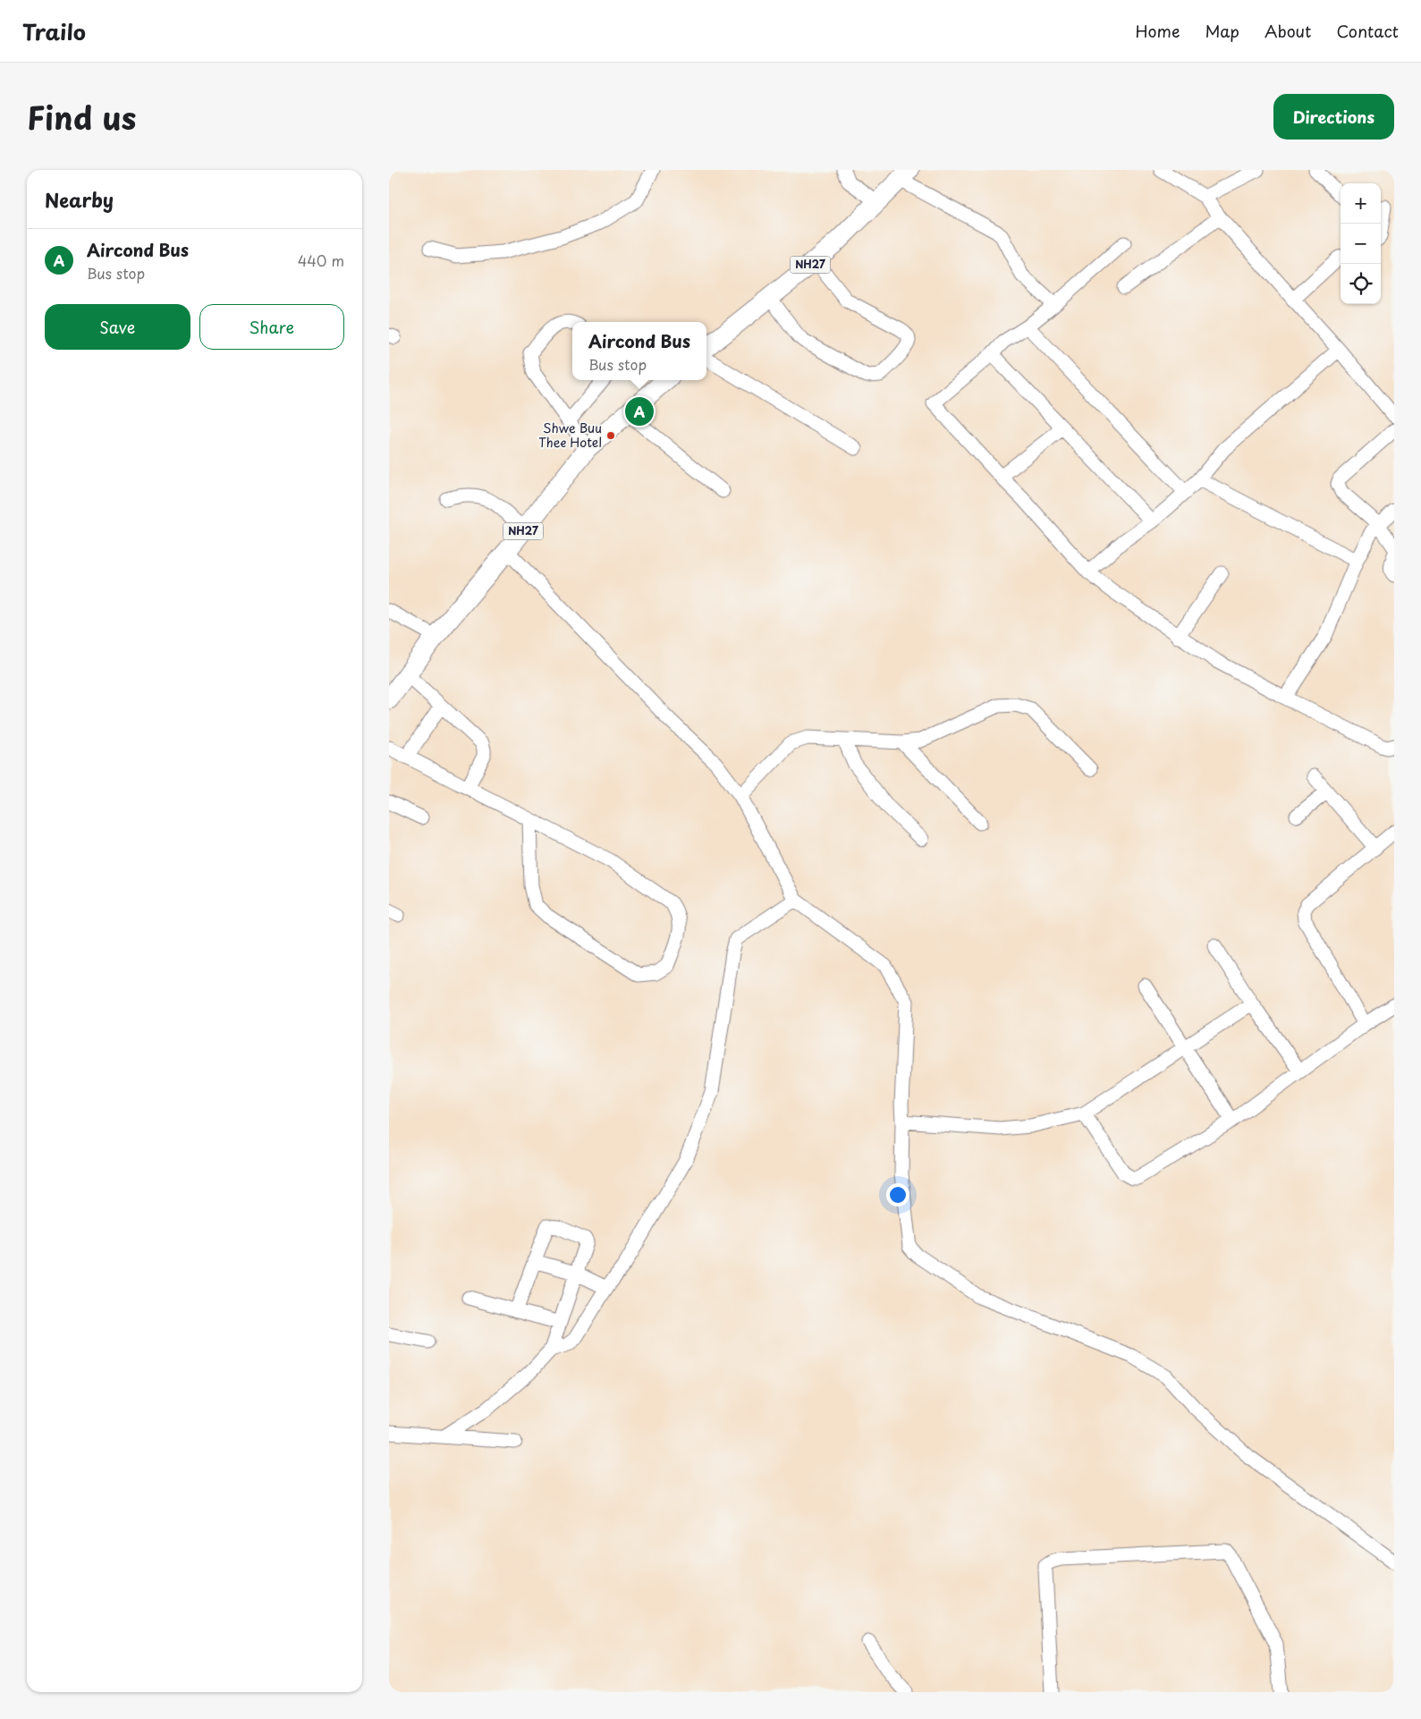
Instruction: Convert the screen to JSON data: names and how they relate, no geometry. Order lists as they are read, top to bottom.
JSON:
{
  "streets": {
    "highway": ["NH27"]
  },
  "places": ["Shwe Buu Thee Hotel"],
  "page": {
    "header": "Trailo",
    "nav": [
      "Home",
      "Map",
      "About",
      "Contact"
    ],
    "title": "Find us",
    "buttons": [
      "Directions",
      ["Save", "Share"]
    ],
    "heading": "Nearby",
    "map_buttons": ["+", "−"],
    "list": [
      {
        "mark": "A",
        "name": "Aircond Bus",
        "note": "Bus stop",
        "value": "440 m"
      }
    ],
    "popup": ["Aircond Bus", "Bus stop"],
    "pins": "A"
  }
}
